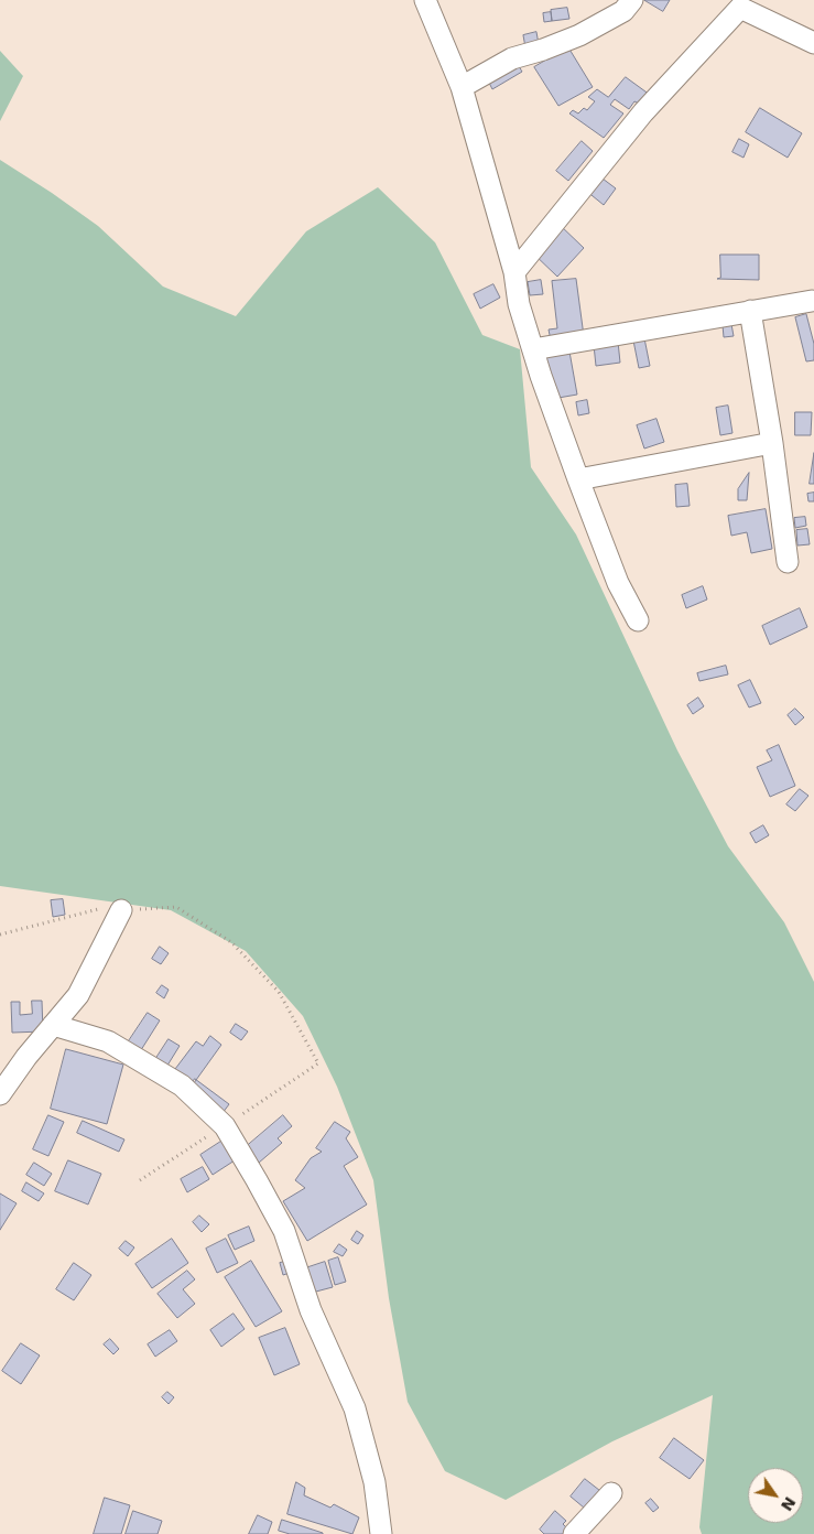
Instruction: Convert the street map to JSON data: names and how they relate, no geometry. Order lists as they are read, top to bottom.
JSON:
{
  "north": "bottom right"
}
